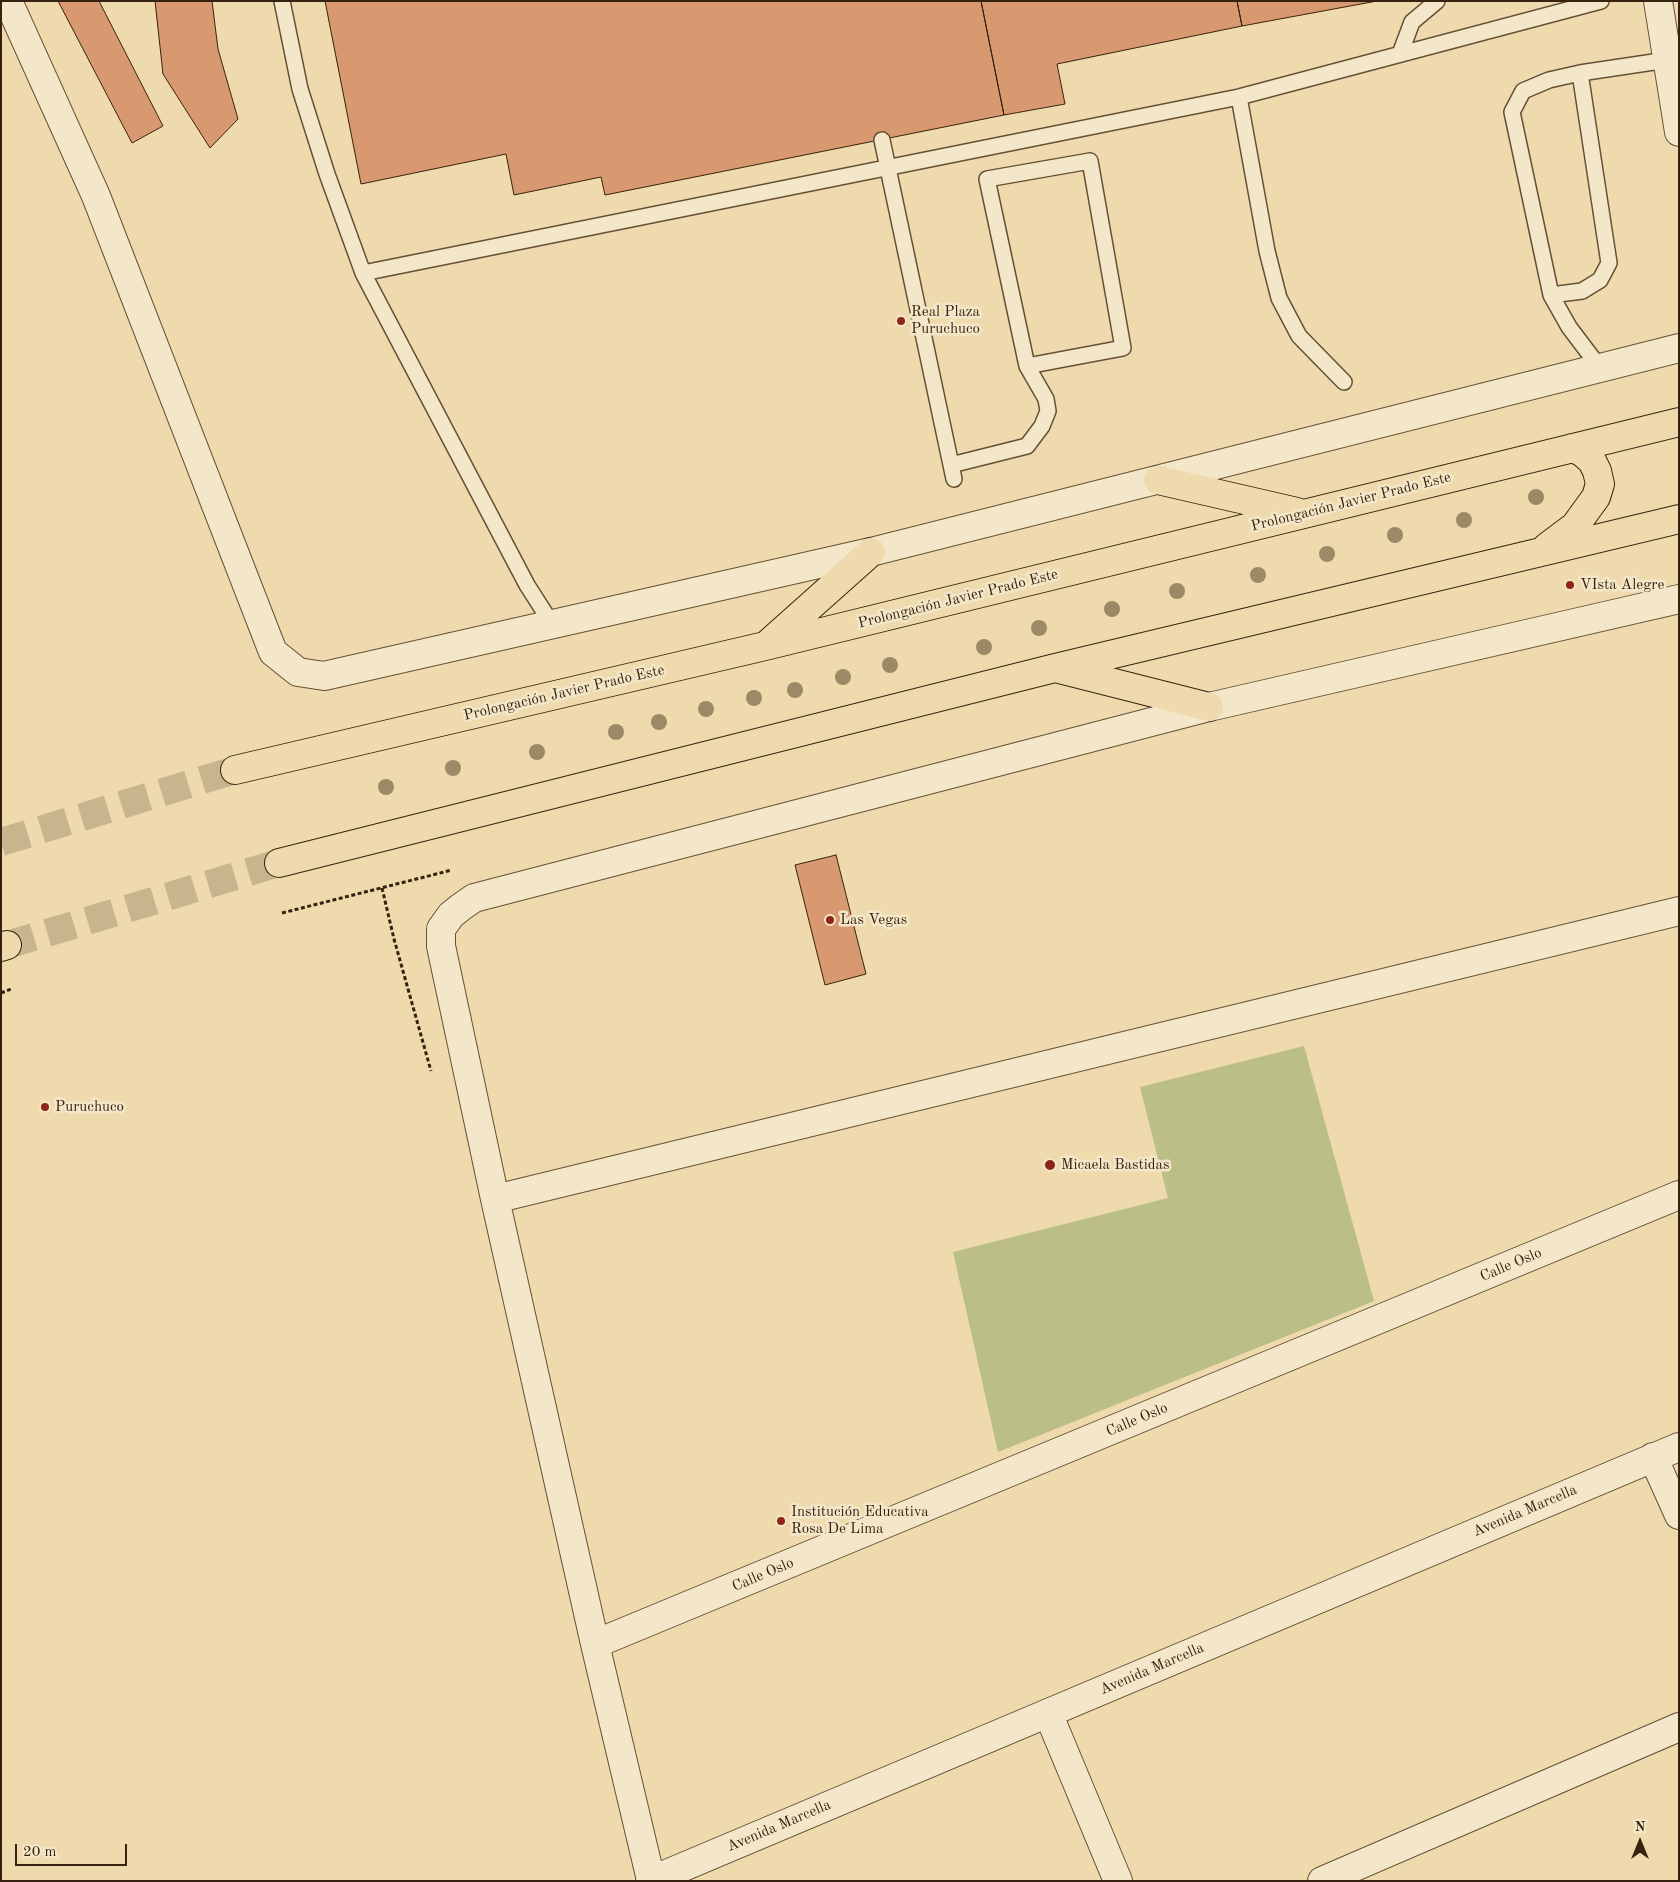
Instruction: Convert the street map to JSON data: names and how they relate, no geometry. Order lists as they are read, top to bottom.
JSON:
{
  "streets": {
    "main road": ["Prolongación Javier Prado Este"],
    "street": ["Calle Oslo", "Avenida Marcella"]
  },
  "places": [
    "Real Plaza Puruchuco",
    "VIsta Alegre",
    "Las Vegas",
    "Puruchuco",
    "Micaela Bastidas",
    "Institución Educativa Rosa De Lima"
  ],
  "scale_bar": "20 m",
  "north": "top"
}
